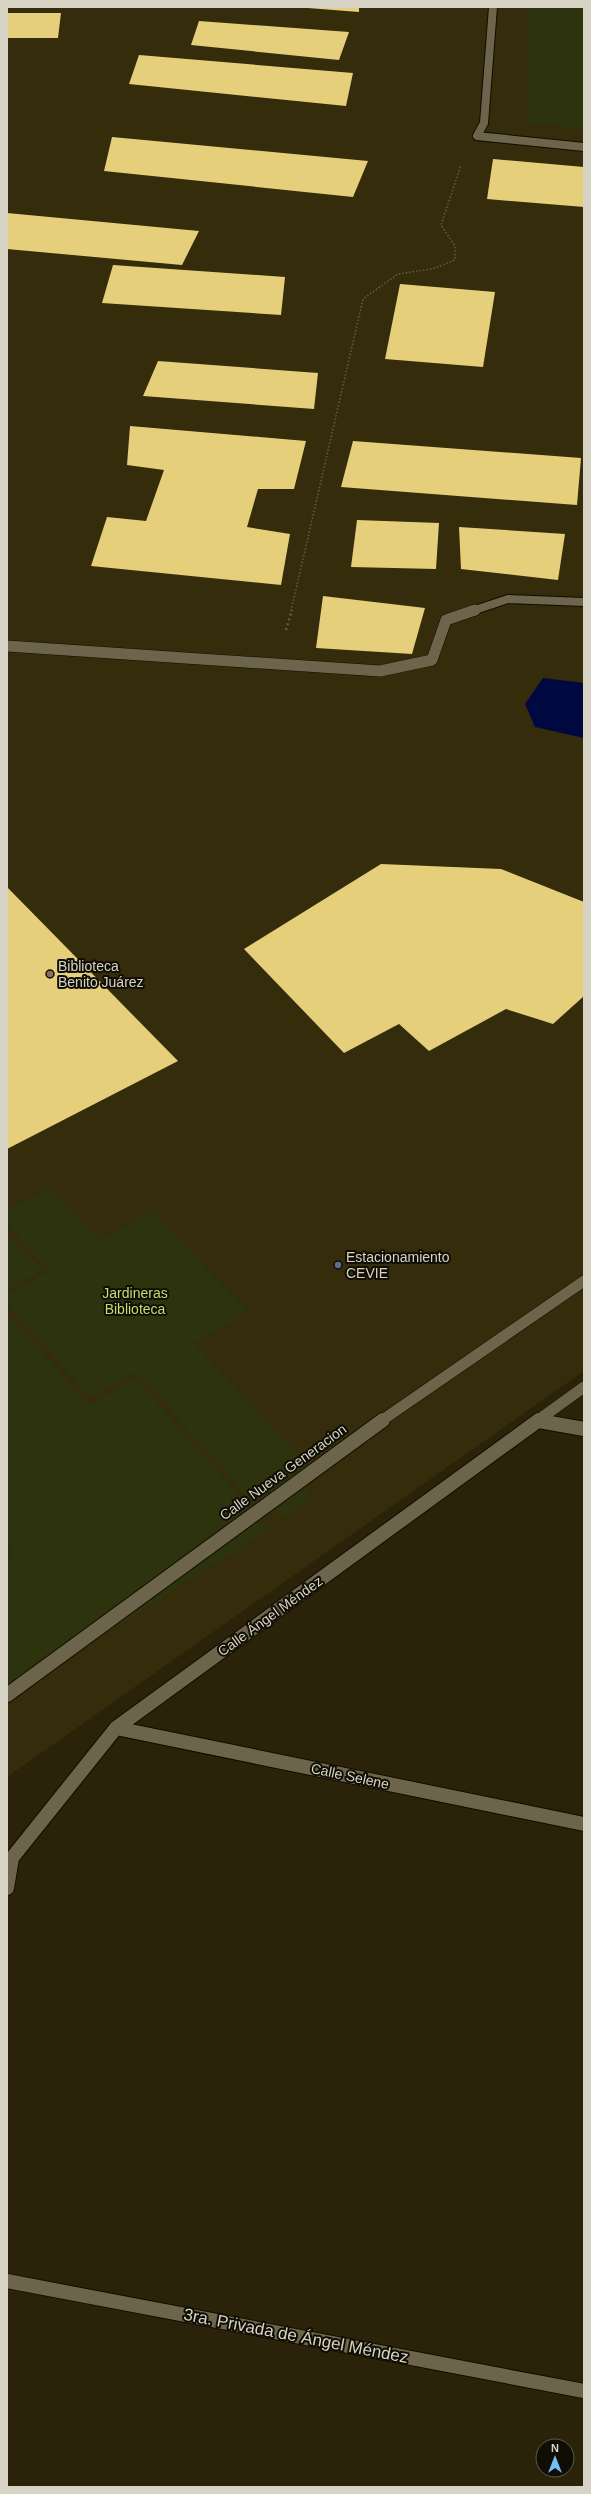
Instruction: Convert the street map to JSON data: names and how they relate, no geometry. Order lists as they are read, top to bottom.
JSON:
{
  "streets": {
    "street": [
      "Calle Nueva Generacion",
      "Calle Ángel Méndez",
      "Calle Selene",
      "3ra. Privada de Ángel Méndez"
    ]
  },
  "crossings": [
    ["Calle Ángel Méndez", "Calle Selene"]
  ],
  "parks": ["Jardineras Biblioteca"],
  "places": ["Biblioteca Benito Juárez", "Estacionamiento CEVIE"],
  "north": "top"
}
